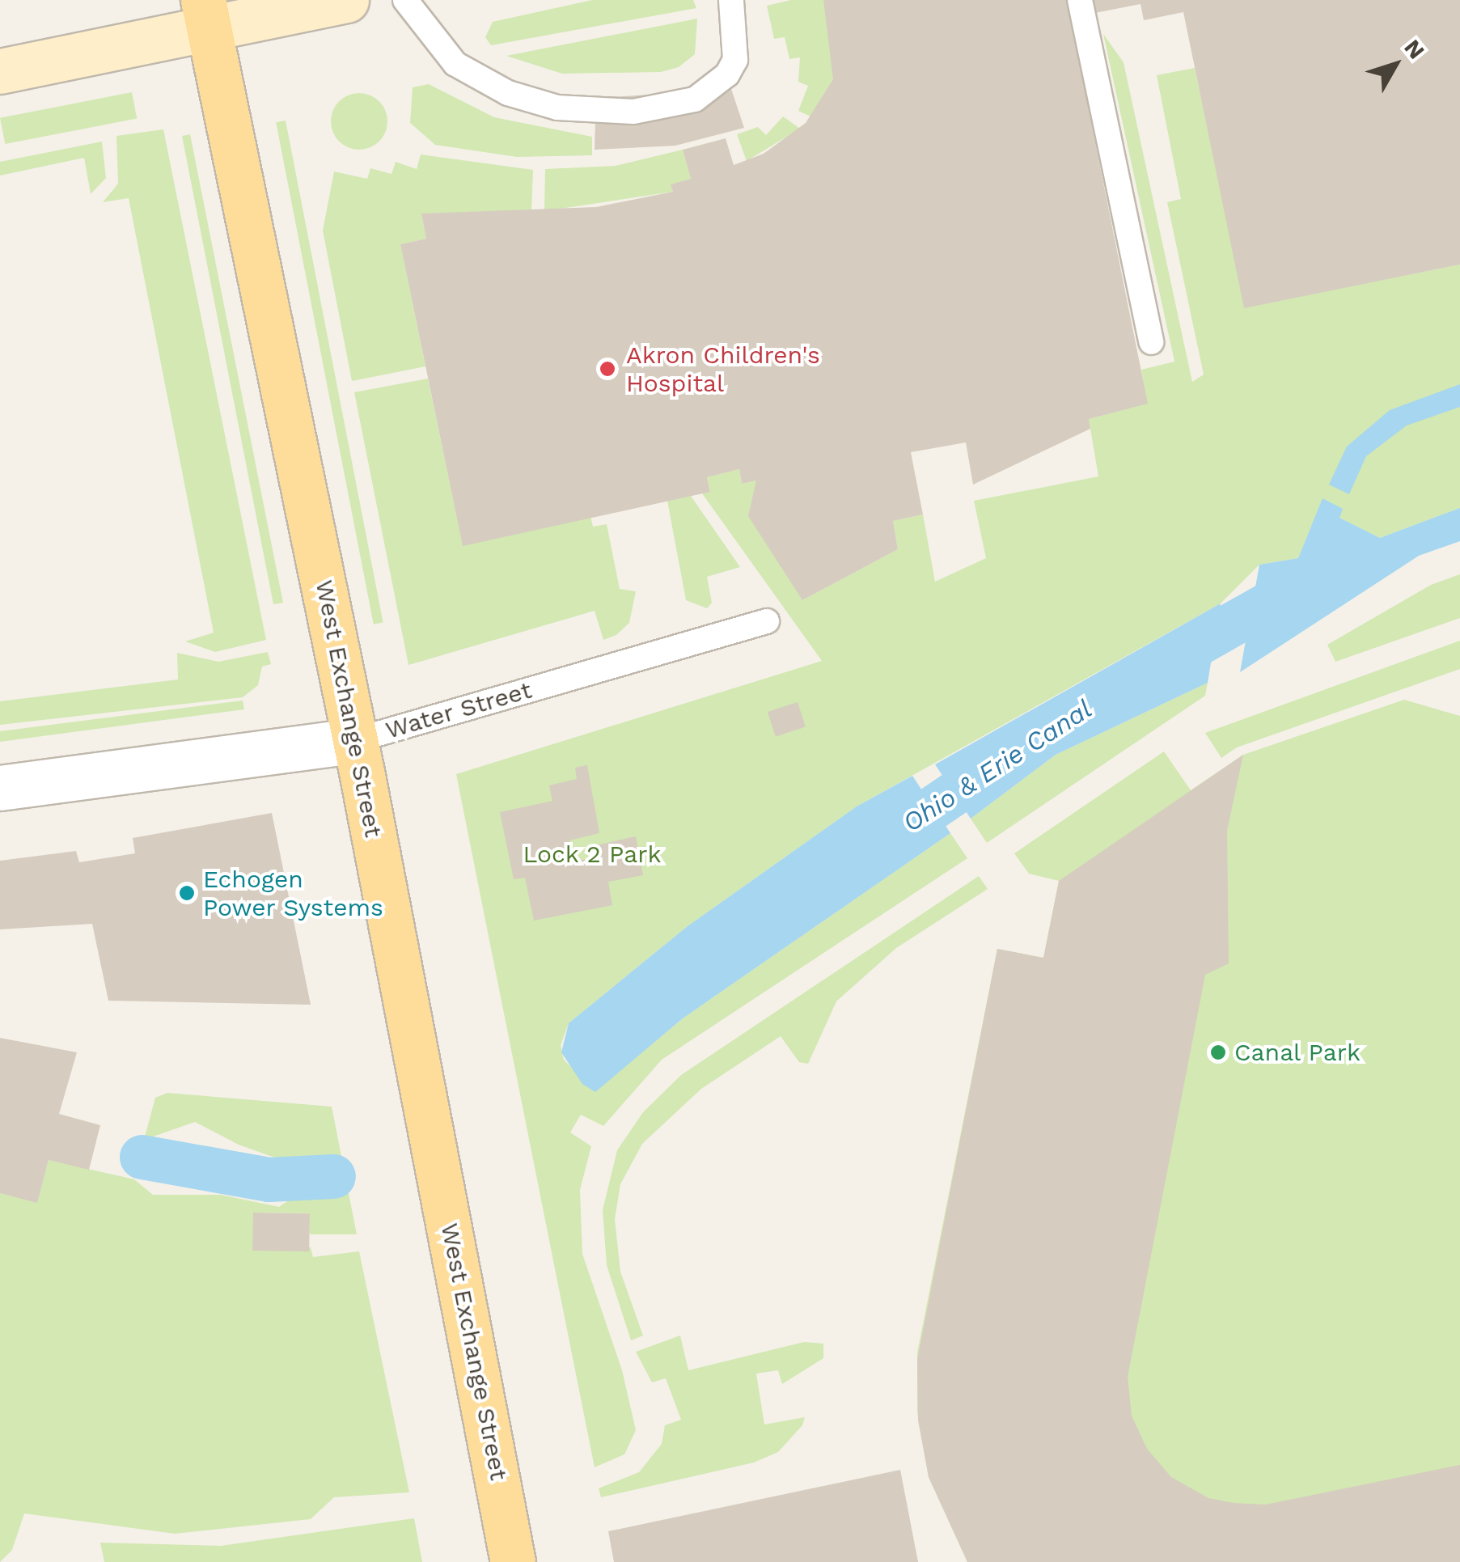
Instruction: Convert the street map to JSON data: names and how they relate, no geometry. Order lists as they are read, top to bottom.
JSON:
{
  "streets": {
    "main road": ["West Exchange Street"],
    "street": ["Water Street"]
  },
  "crossings": [
    ["West Exchange Street", "Water Street"]
  ],
  "water": ["Ohio & Erie Canal"],
  "parks": ["Lock 2 Park"],
  "places": ["Akron Children's Hospital", "Echogen Power Systems", "Canal Park"],
  "north": "top right"
}
